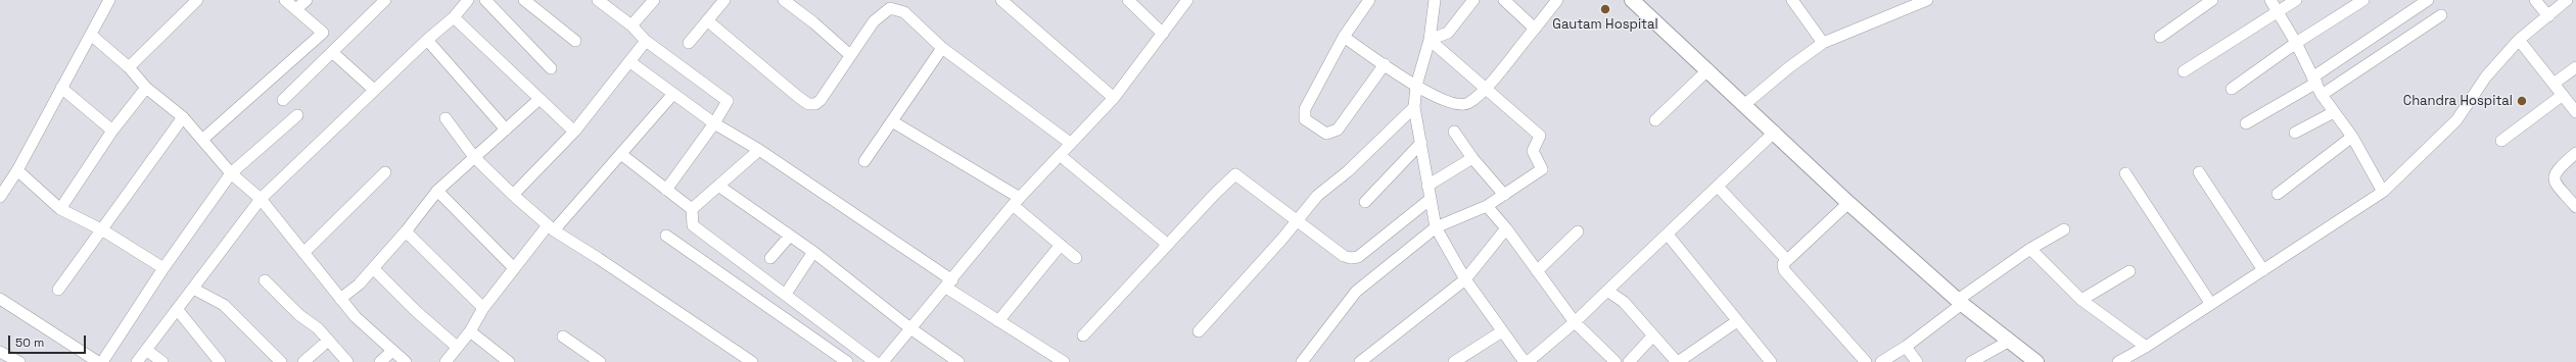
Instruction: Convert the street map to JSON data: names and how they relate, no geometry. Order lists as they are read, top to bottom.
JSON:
{
  "places": ["Gautam Hospital", "Chandra Hospital"],
  "scale_bar": "50 m"
}
